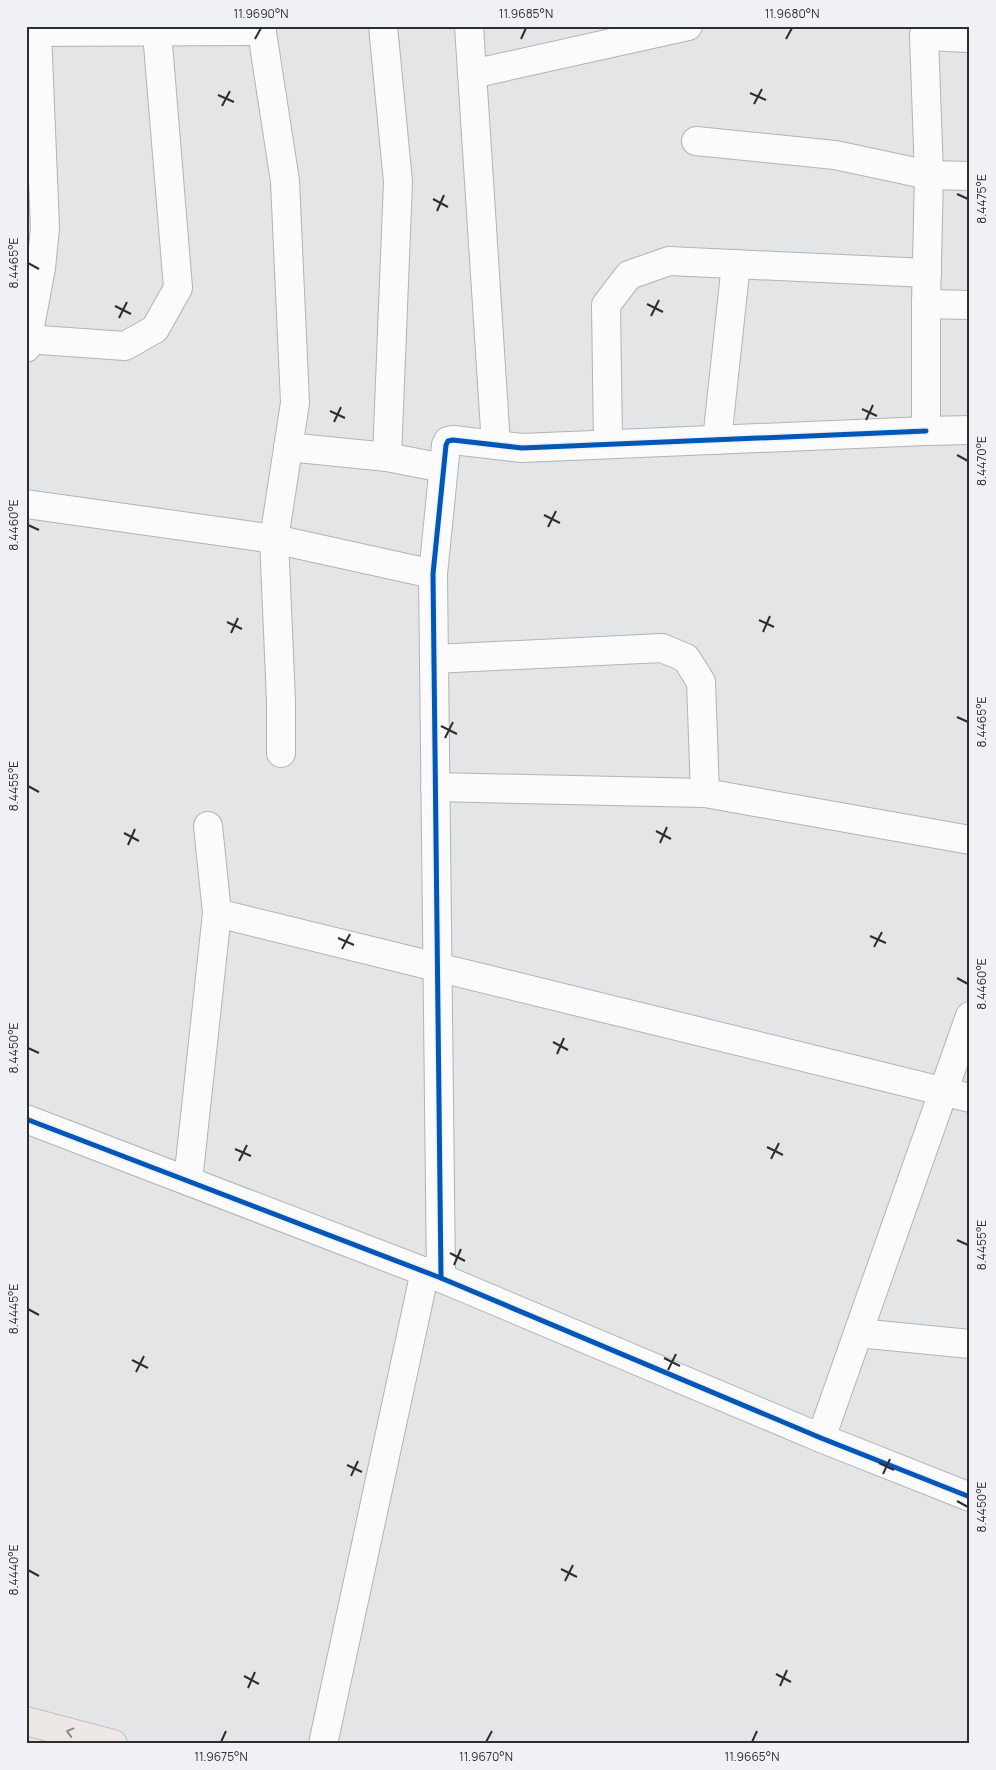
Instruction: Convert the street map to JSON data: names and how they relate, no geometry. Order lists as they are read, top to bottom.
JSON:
{
  "coordinates": [
    "11.9690°N",
    "11.9685°N",
    "11.9680°N",
    "8.4475°E",
    "8.4465°E",
    "8.4470°E",
    "8.4460°E",
    "8.4455°E",
    "8.4450°E",
    "8.4445°E",
    "8.4440°E",
    "11.9675°N",
    "11.9670°N",
    "11.9665°N"
  ]
}
